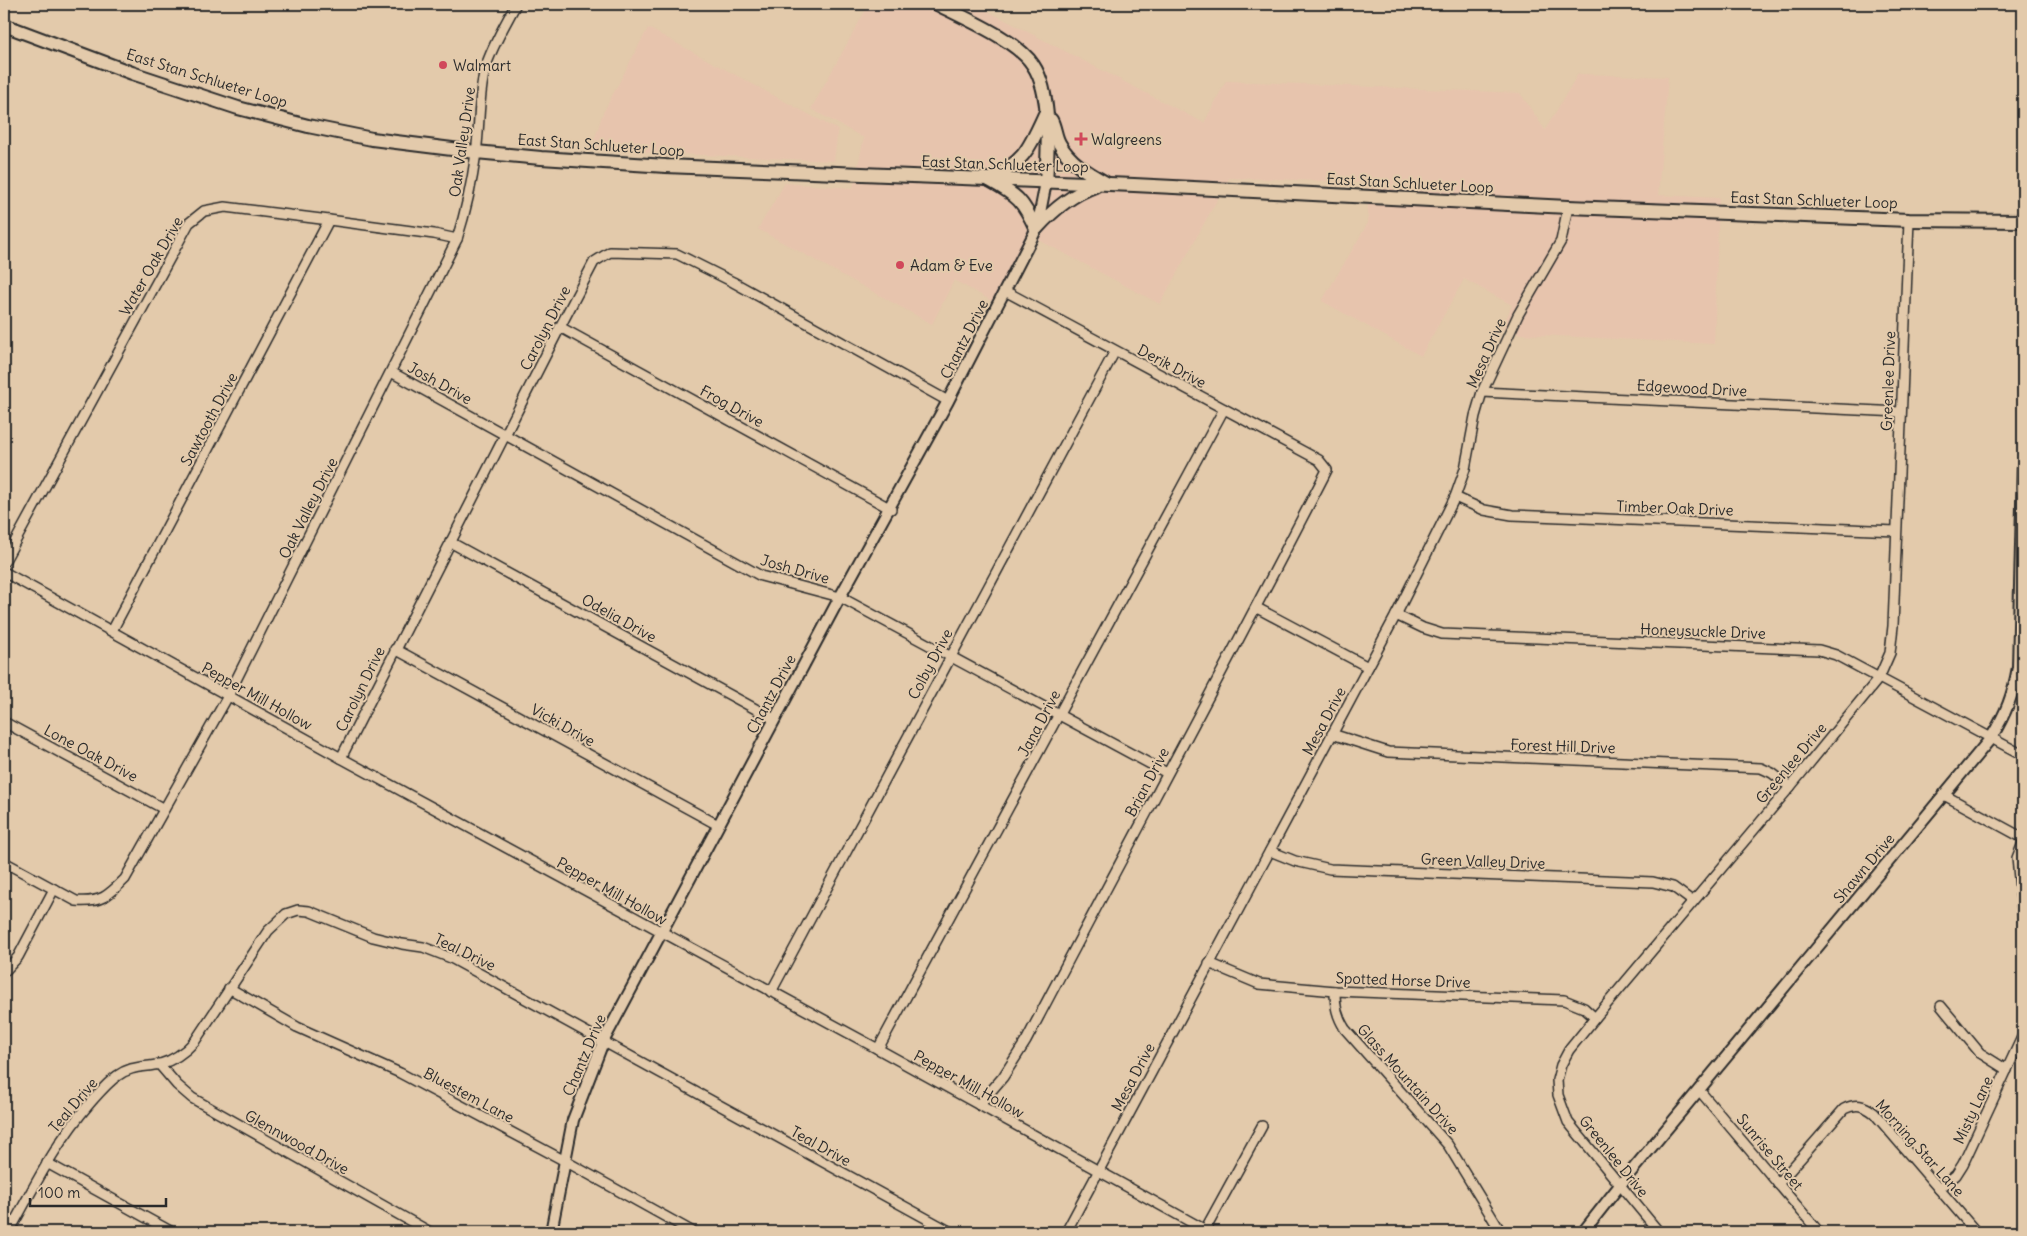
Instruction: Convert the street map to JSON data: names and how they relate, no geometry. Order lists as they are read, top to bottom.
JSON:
{
  "streets": {
    "main road": ["East Stan Schlueter Loop"],
    "street": [
      "Oak Valley Drive",
      "Water Oak Drive",
      "Carolyn Drive",
      "Chantz Drive",
      "Mesa Drive",
      "Derik Drive",
      "Greenlee Drive",
      "Josh Drive",
      "Edgewood Drive",
      "Frog Drive",
      "Sawtooth Drive",
      "Timber Oak Drive",
      "Odelia Drive",
      "Honeysuckle Drive",
      "Colby Drive",
      "Pepper Mill Hollow",
      "Jana Drive",
      "Vicki Drive",
      "Forest Hill Drive",
      "Lone Oak Drive",
      "Brian Drive",
      "Green Valley Drive",
      "Shawn Drive",
      "Teal Drive",
      "Spotted Horse Drive",
      "Glass Mountain Drive",
      "Bluestem Lane",
      "Misty Lane",
      "Glennwood Drive",
      "Morning Star Lane",
      "Sunrise Street"
    ]
  },
  "crossings": [
    ["East Stan Schlueter Loop", "Oak Valley Drive"],
    ["East Stan Schlueter Loop", "Chantz Drive"],
    ["East Stan Schlueter Loop", "Mesa Drive"],
    ["East Stan Schlueter Loop", "Greenlee Drive"],
    ["Oak Valley Drive", "Water Oak Drive"],
    ["Oak Valley Drive", "Josh Drive"],
    ["Oak Valley Drive", "Pepper Mill Hollow"],
    ["Oak Valley Drive", "Lone Oak Drive"],
    ["Water Oak Drive", "Sawtooth Drive"],
    ["Carolyn Drive", "Chantz Drive"],
    ["Carolyn Drive", "Josh Drive"],
    ["Carolyn Drive", "Frog Drive"],
    ["Carolyn Drive", "Odelia Drive"],
    ["Carolyn Drive", "Pepper Mill Hollow"],
    ["Carolyn Drive", "Vicki Drive"],
    ["Chantz Drive", "Derik Drive"],
    ["Chantz Drive", "Josh Drive"],
    ["Chantz Drive", "Frog Drive"],
    ["Chantz Drive", "Odelia Drive"],
    ["Chantz Drive", "Pepper Mill Hollow"],
    ["Chantz Drive", "Vicki Drive"],
    ["Chantz Drive", "Teal Drive"],
    ["Chantz Drive", "Bluestem Lane"],
    ["Mesa Drive", "Edgewood Drive"],
    ["Mesa Drive", "Timber Oak Drive"],
    ["Mesa Drive", "Honeysuckle Drive"],
    ["Mesa Drive", "Pepper Mill Hollow"],
    ["Mesa Drive", "Forest Hill Drive"],
    ["Mesa Drive", "Green Valley Drive"],
    ["Mesa Drive", "Spotted Horse Drive"],
    ["Derik Drive", "Colby Drive"],
    ["Derik Drive", "Jana Drive"],
    ["Derik Drive", "Brian Drive"],
    ["Greenlee Drive", "Edgewood Drive"],
    ["Greenlee Drive", "Timber Oak Drive"],
    ["Greenlee Drive", "Honeysuckle Drive"],
    ["Greenlee Drive", "Forest Hill Drive"],
    ["Greenlee Drive", "Green Valley Drive"],
    ["Greenlee Drive", "Shawn Drive"],
    ["Greenlee Drive", "Spotted Horse Drive"],
    ["Josh Drive", "Colby Drive"],
    ["Josh Drive", "Jana Drive"],
    ["Josh Drive", "Brian Drive"],
    ["Sawtooth Drive", "Pepper Mill Hollow"],
    ["Honeysuckle Drive", "Shawn Drive"],
    ["Colby Drive", "Pepper Mill Hollow"],
    ["Pepper Mill Hollow", "Jana Drive"],
    ["Pepper Mill Hollow", "Brian Drive"],
    ["Shawn Drive", "Sunrise Street"],
    ["Teal Drive", "Bluestem Lane"],
    ["Teal Drive", "Glennwood Drive"],
    ["Spotted Horse Drive", "Glass Mountain Drive"],
    ["Misty Lane", "Morning Star Lane"],
    ["Morning Star Lane", "Sunrise Street"]
  ],
  "places": {
    "other": ["Walmart", "Adam & Eve"],
    "health": ["Walgreens"]
  },
  "scale_bar": "100 m"
}
